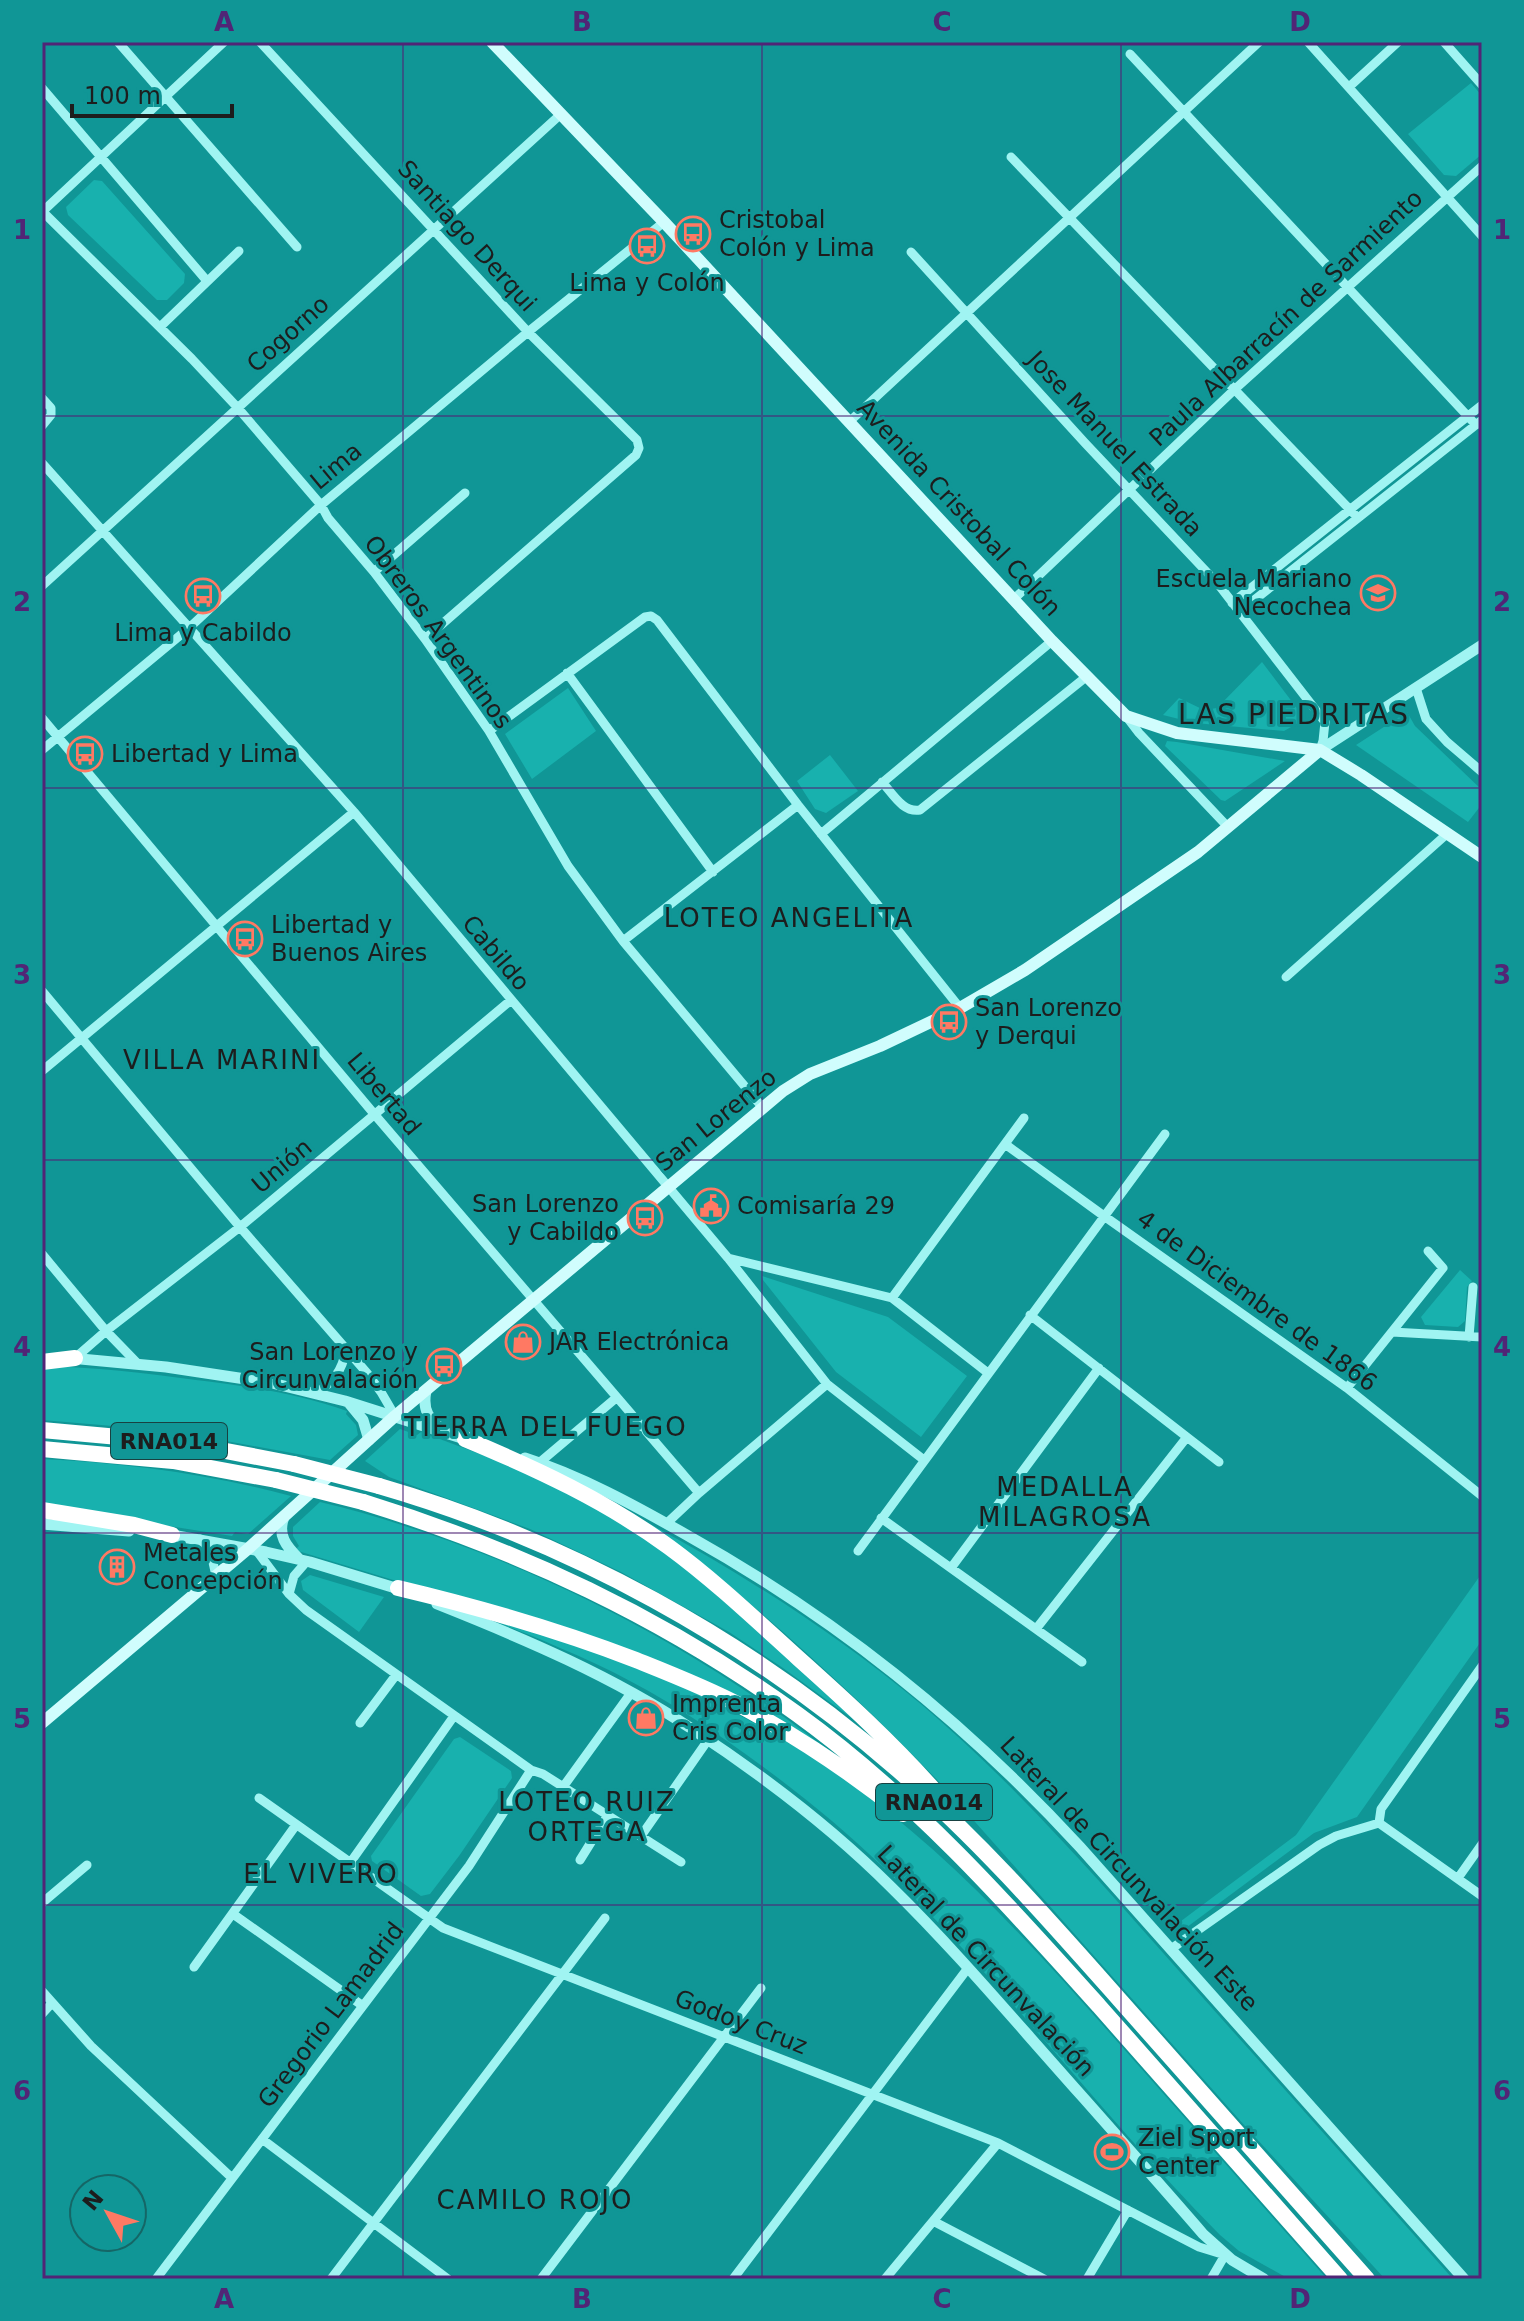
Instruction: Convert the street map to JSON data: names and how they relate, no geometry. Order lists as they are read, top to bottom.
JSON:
{
  "streets": {
    "highway": ["RNA014"],
    "main road": ["Avenida Cristobal Colón", "San Lorenzo"],
    "street": [
      "Santiago Derqui",
      "Paula Albarracín de Sarmiento",
      "Cogorno",
      "Jose Manuel Estrada",
      "Lima",
      "Obreros Argentinos",
      "Cabildo",
      "Libertad",
      "Unión",
      "4 de Diciembre de 1866",
      "Lateral de Circunvalación Este",
      "Lateral de Circunvalación",
      "Gregorio Lamadrid",
      "Godoy Cruz"
    ]
  },
  "crossings": [
    ["Santiago Derqui", "Cogorno"],
    ["Santiago Derqui", "Lima"],
    ["Santiago Derqui", "Obreros Argentinos"],
    ["Paula Albarracín de Sarmiento", "Jose Manuel Estrada"],
    ["Paula Albarracín de Sarmiento", "Avenida Cristobal Colón"],
    ["Cogorno", "Avenida Cristobal Colón"],
    ["Cogorno", "Obreros Argentinos"],
    ["Cogorno", "Cabildo"],
    ["Jose Manuel Estrada", "Avenida Cristobal Colón"],
    ["Jose Manuel Estrada", "San Lorenzo"],
    ["Lima", "Avenida Cristobal Colón"],
    ["Lima", "Obreros Argentinos"],
    ["Lima", "Cabildo"],
    ["Lima", "Libertad"],
    ["Avenida Cristobal Colón", "San Lorenzo"],
    ["Obreros Argentinos", "San Lorenzo"],
    ["Cabildo", "San Lorenzo"],
    ["Cabildo", "Unión"],
    ["Libertad", "San Lorenzo"],
    ["Libertad", "Unión"],
    ["San Lorenzo", "Lateral de Circunvalación Este"],
    ["San Lorenzo", "Lateral de Circunvalación"],
    ["Unión", "Lateral de Circunvalación Este"],
    ["Lateral de Circunvalación", "Godoy Cruz"],
    ["Gregorio Lamadrid", "Godoy Cruz"]
  ],
  "districts": [
    "LAS PIEDRITAS",
    "LOTEO ANGELITA",
    "VILLA MARINI",
    "TIERRA DEL FUEGO",
    "MEDALLA MILAGROSA",
    "LOTEO RUIZ ORTEGA",
    "EL VIVERO",
    "CAMILO ROJO"
  ],
  "places": {
    "bus stop": [
      "Cristobal Colón y Lima",
      "Lima y Colón",
      "Lima y Cabildo",
      "Libertad y Lima",
      "Libertad y Buenos Aires",
      "San Lorenzo y Derqui",
      "San Lorenzo y Cabildo",
      "San Lorenzo y Circunvalación"
    ],
    "school or university": ["Escuela Mariano Necochea"],
    "public building": ["Comisaría 29"],
    "shop": ["JAR Electrónica", "Imprenta Cris Color"],
    "building": ["Metales Concepción"],
    "sports": ["Ziel Sport Center"]
  },
  "scale_bar": "100 m",
  "north": "top left",
  "grid": {
    "columns": [
      "A",
      "B",
      "C",
      "D"
    ],
    "rows": [
      "1",
      "2",
      "3",
      "4",
      "5",
      "6"
    ]
  }
}
